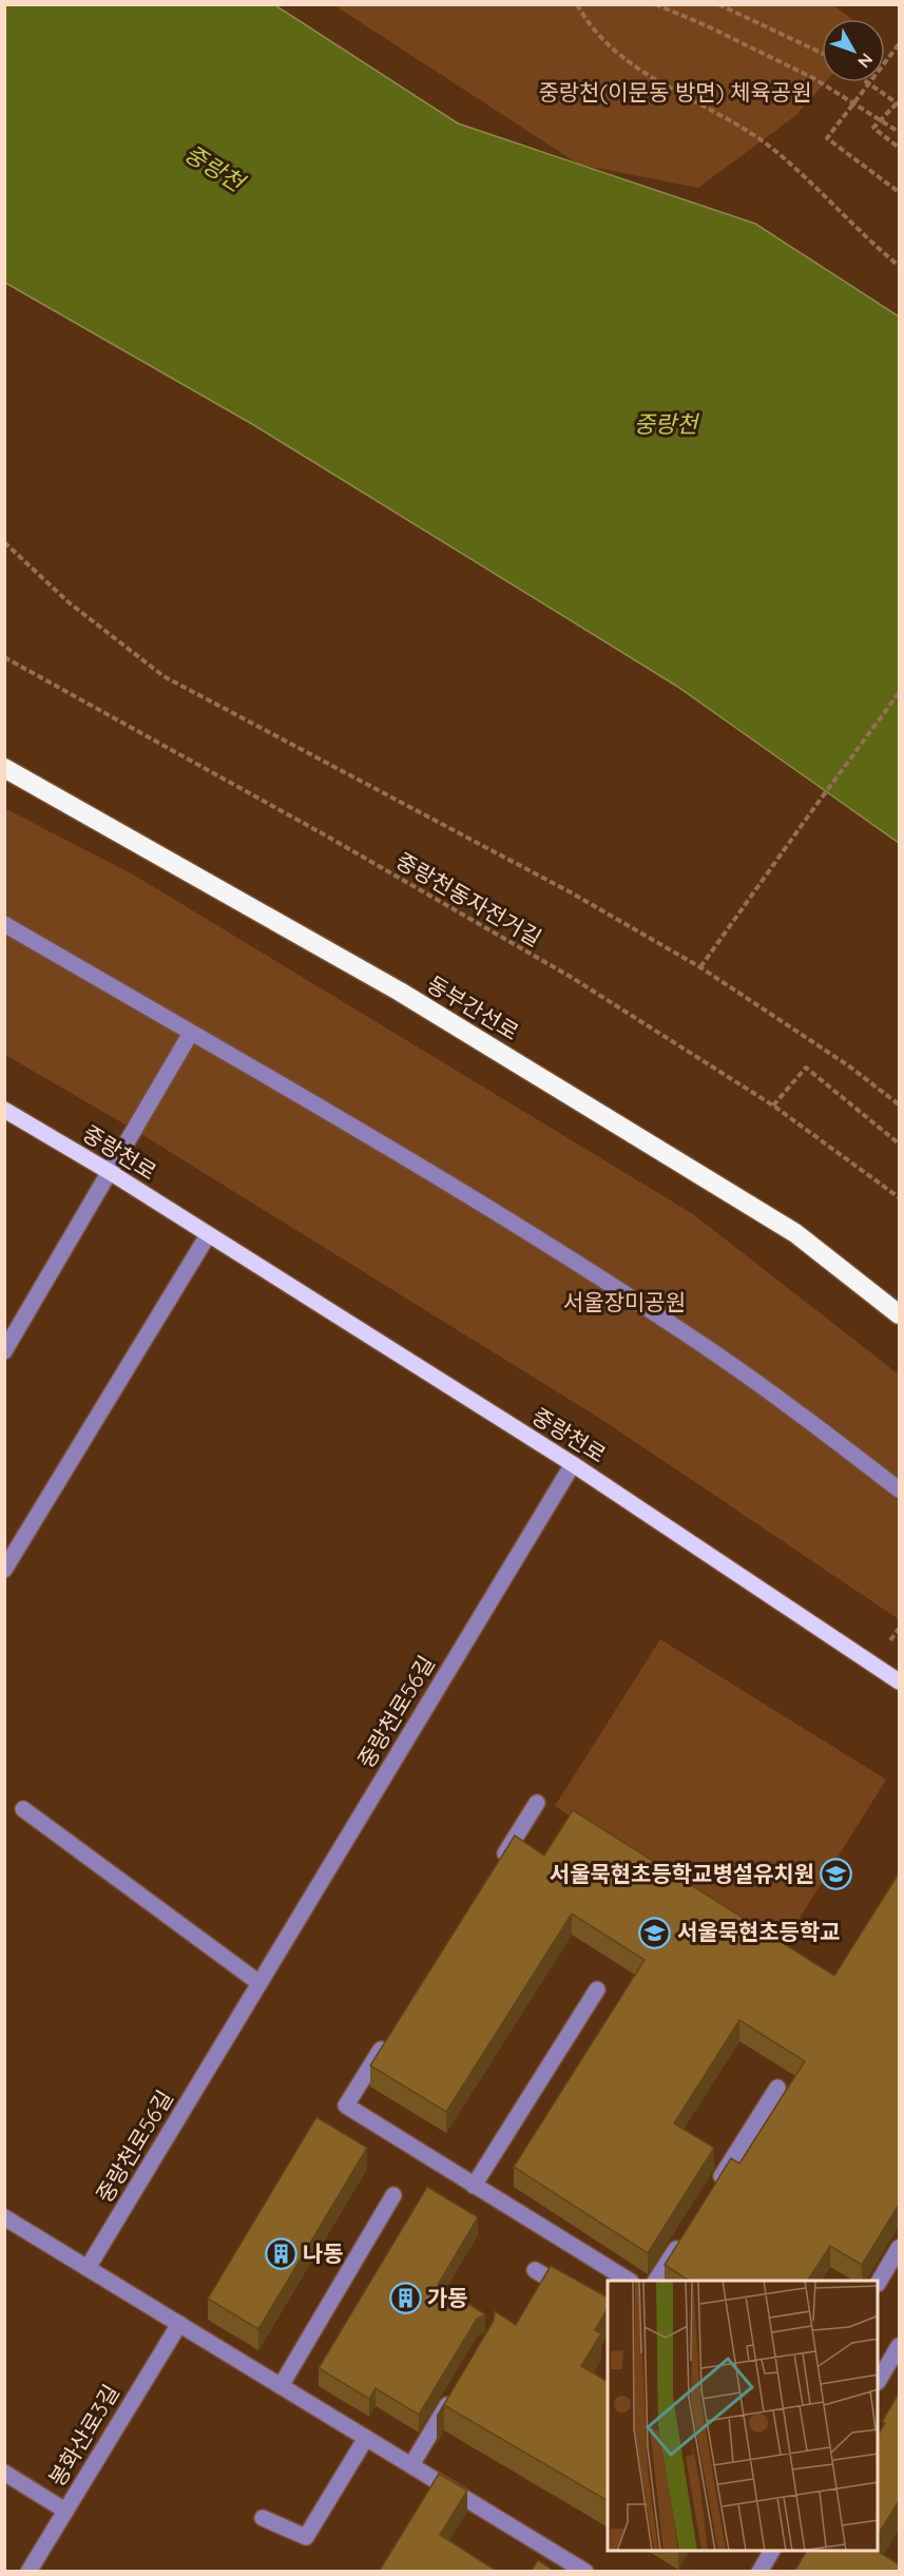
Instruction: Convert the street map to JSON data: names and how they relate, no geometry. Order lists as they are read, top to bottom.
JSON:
{
  "streets": {
    "highway": ["동부간선로"],
    "main road": ["중랑천로"],
    "street": ["중랑천로56길", "봉화산로3길"],
    "path": ["중랑천동자전거길"]
  },
  "crossings": [
    ["중랑천로", "중랑천로56길"]
  ],
  "water": ["중랑천"],
  "parks": ["중랑천(이문동 방면) 체육공원", "서울장미공원"],
  "places": {
    "school or university": ["서울묵현초등학교병설유치원", "서울묵현초등학교"],
    "building": ["나동", "가동"]
  },
  "north": "bottom right"
}
